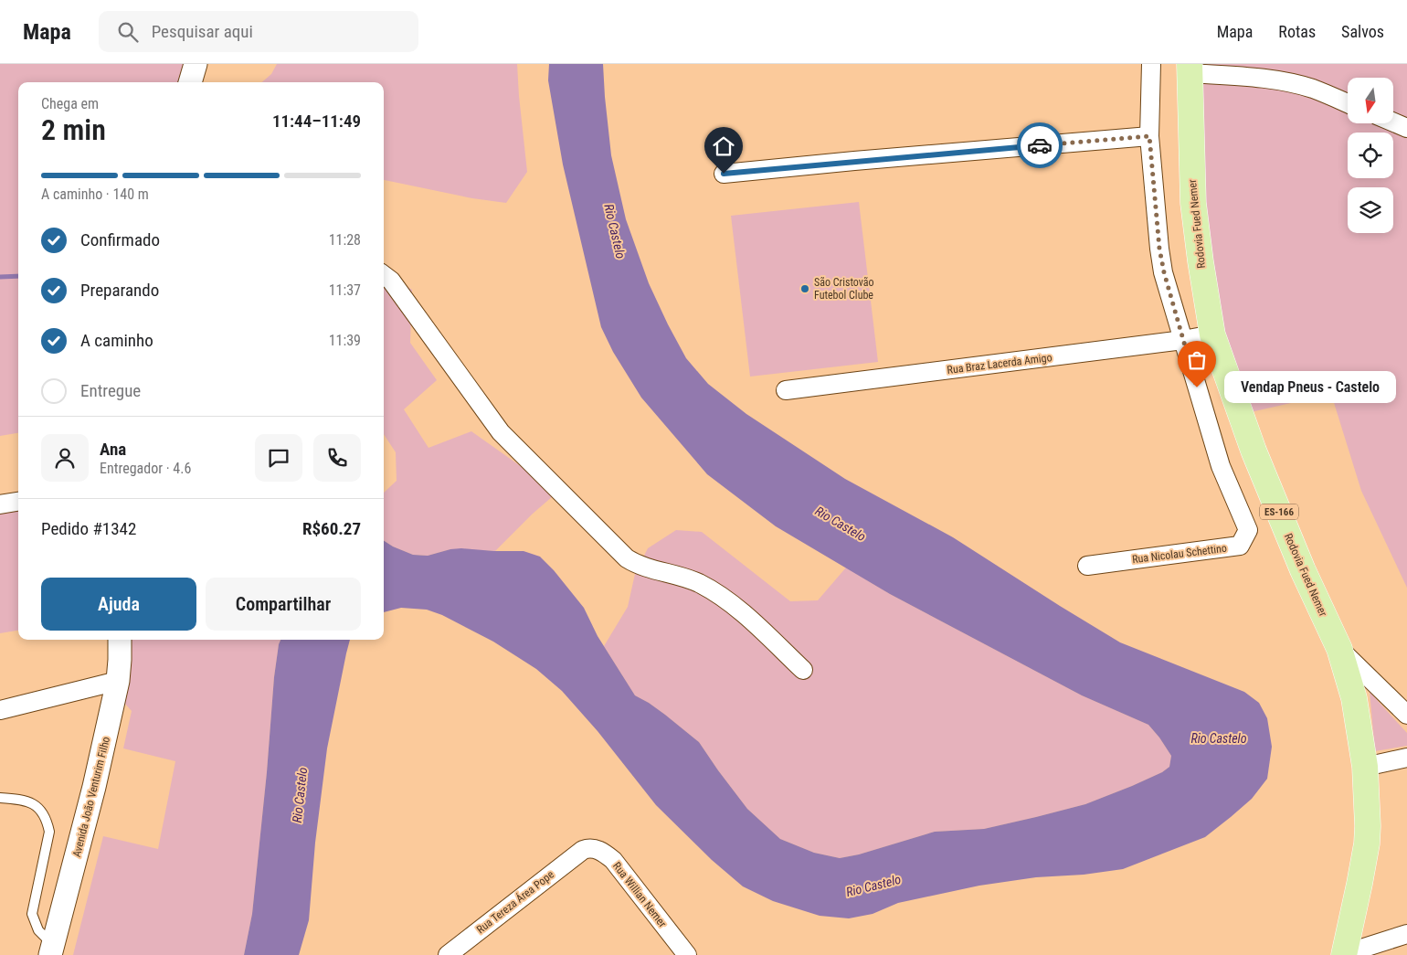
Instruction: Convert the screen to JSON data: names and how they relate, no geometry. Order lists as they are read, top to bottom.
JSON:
{
  "streets": {
    "main road": ["Rodovia Fued Nemer", "ES-166"],
    "street": [
      "Rua Braz Lacerda Amigo",
      "Rua Nicolau Schettino",
      "Avenida João Venturim Filho",
      "Rua Willian Nemer",
      "Rua Tereza Área Pope"
    ]
  },
  "crossings": [
    ["Rodovia Fued Nemer", "Rua Braz Lacerda Amigo"],
    ["Rua Braz Lacerda Amigo", "Rua Nicolau Schettino"],
    ["Rua Willian Nemer", "Rua Tereza Área Pope"]
  ],
  "water": ["Rio Castelo"],
  "places": ["São Cristovão Futebol Clube", "Vendap Pneus - Castelo"],
  "north": "bottom",
  "page": {
    "header": "Mapa",
    "search": "Pesquisar aqui",
    "nav": ["Mapa", "Rotas", "Salvos"],
    "heading": ["2 min", "Chega em", "11:44–11:49"],
    "panel": [
      "Ana",
      "Entregador · 4.6",
      "Pedido #1342",
      "R$60.27"
    ],
    "bar": "A caminho · 140 m",
    "list": [
      ["Confirmado", "11:28"],
      ["Preparando", "11:37"],
      ["A caminho", "11:39"],
      "Entregue"
    ],
    "bubble": "Vendap Pneus - Castelo",
    "buttons": ["Ajuda", "Compartilhar"]
  }
}
